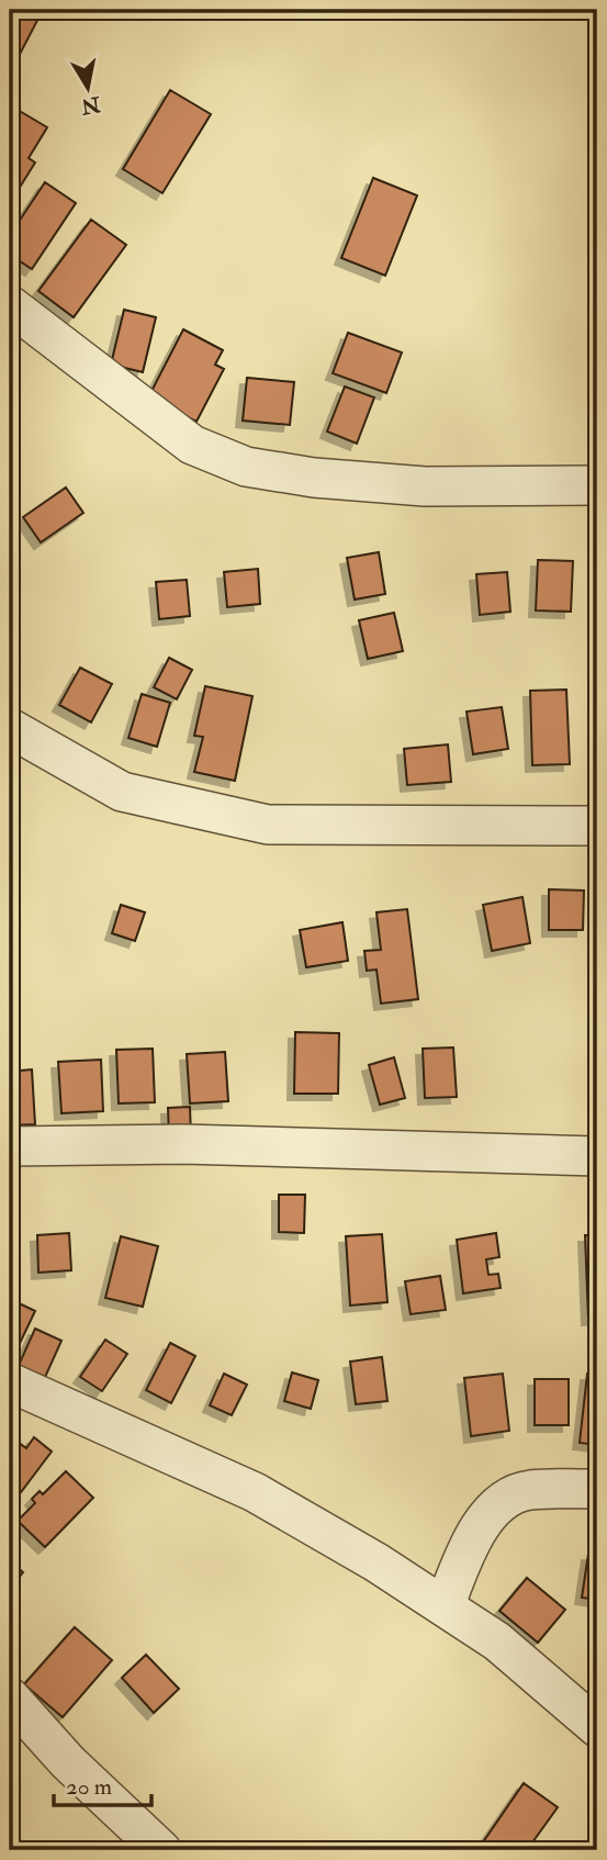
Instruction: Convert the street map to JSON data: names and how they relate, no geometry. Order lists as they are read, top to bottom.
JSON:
{
  "scale_bar": "20 m",
  "north": "bottom"
}
